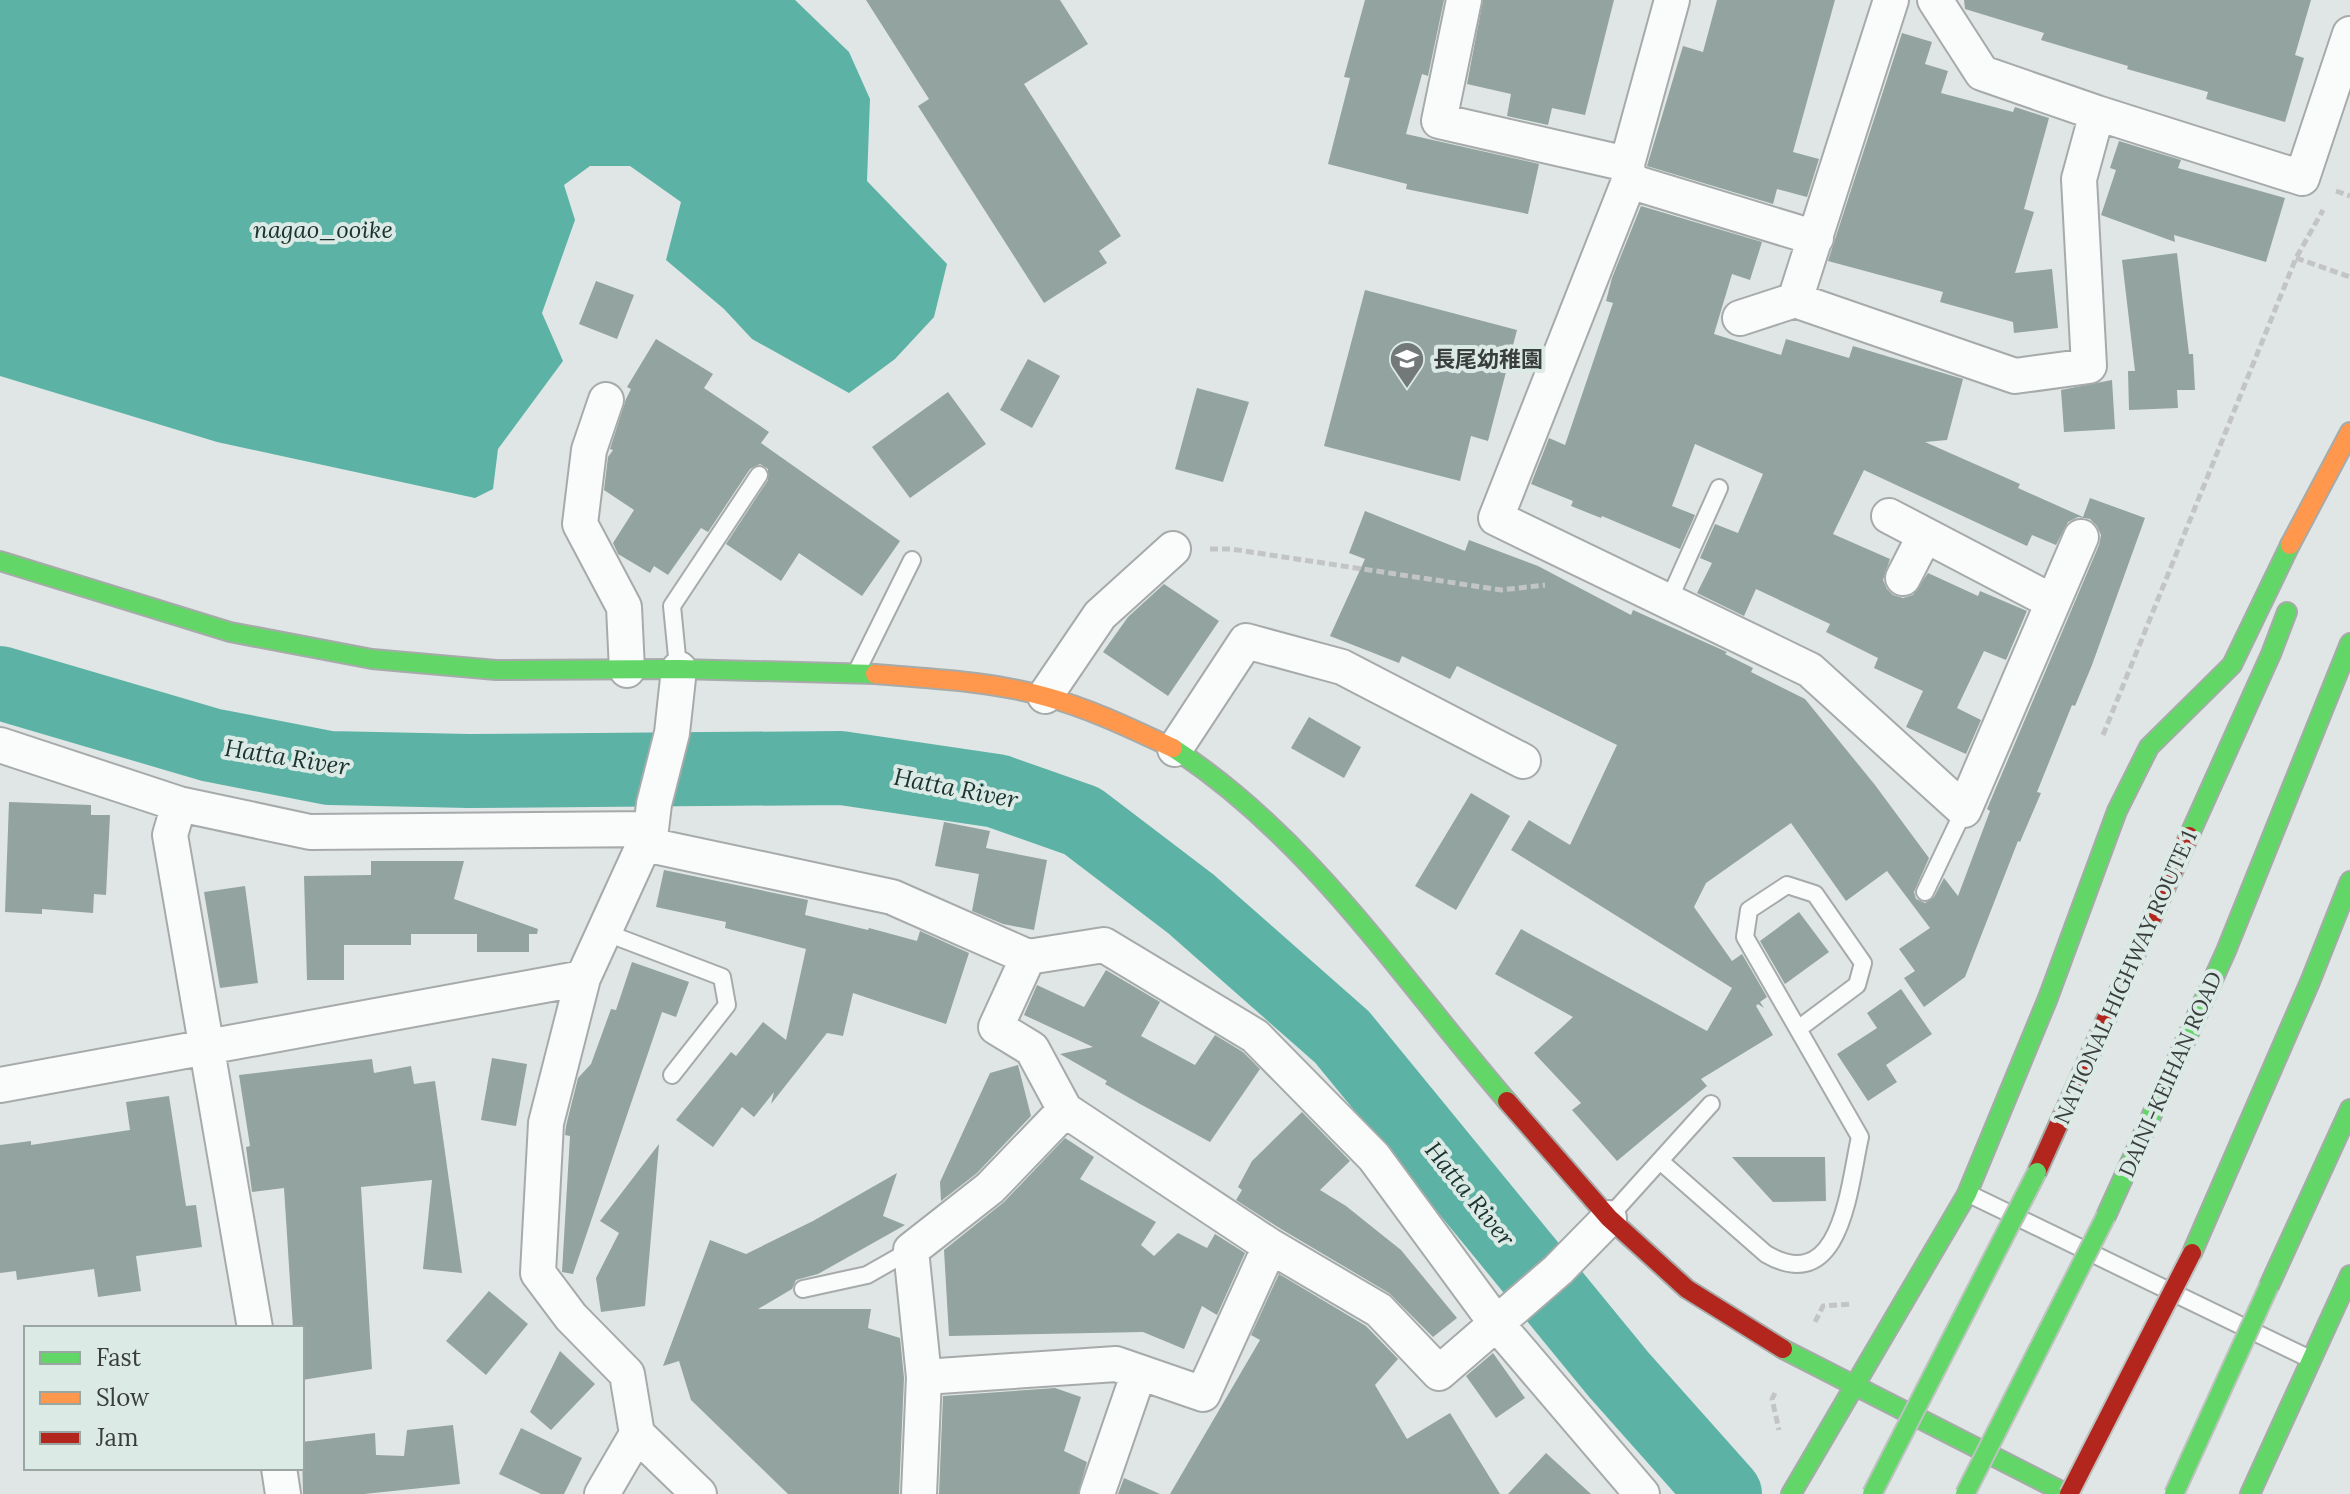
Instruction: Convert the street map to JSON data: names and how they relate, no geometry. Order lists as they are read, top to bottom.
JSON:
{
  "streets": {
    "main road": ["NATIONAL HIGHWAY ROUTE 1", "DAINI-KEIHAN ROAD"]
  },
  "water": ["nagao_ooike", "Hatta River"],
  "places": {
    "school or university": ["長尾幼稚園"]
  },
  "legend": ["Fast", "Slow", "Jam"]
}
